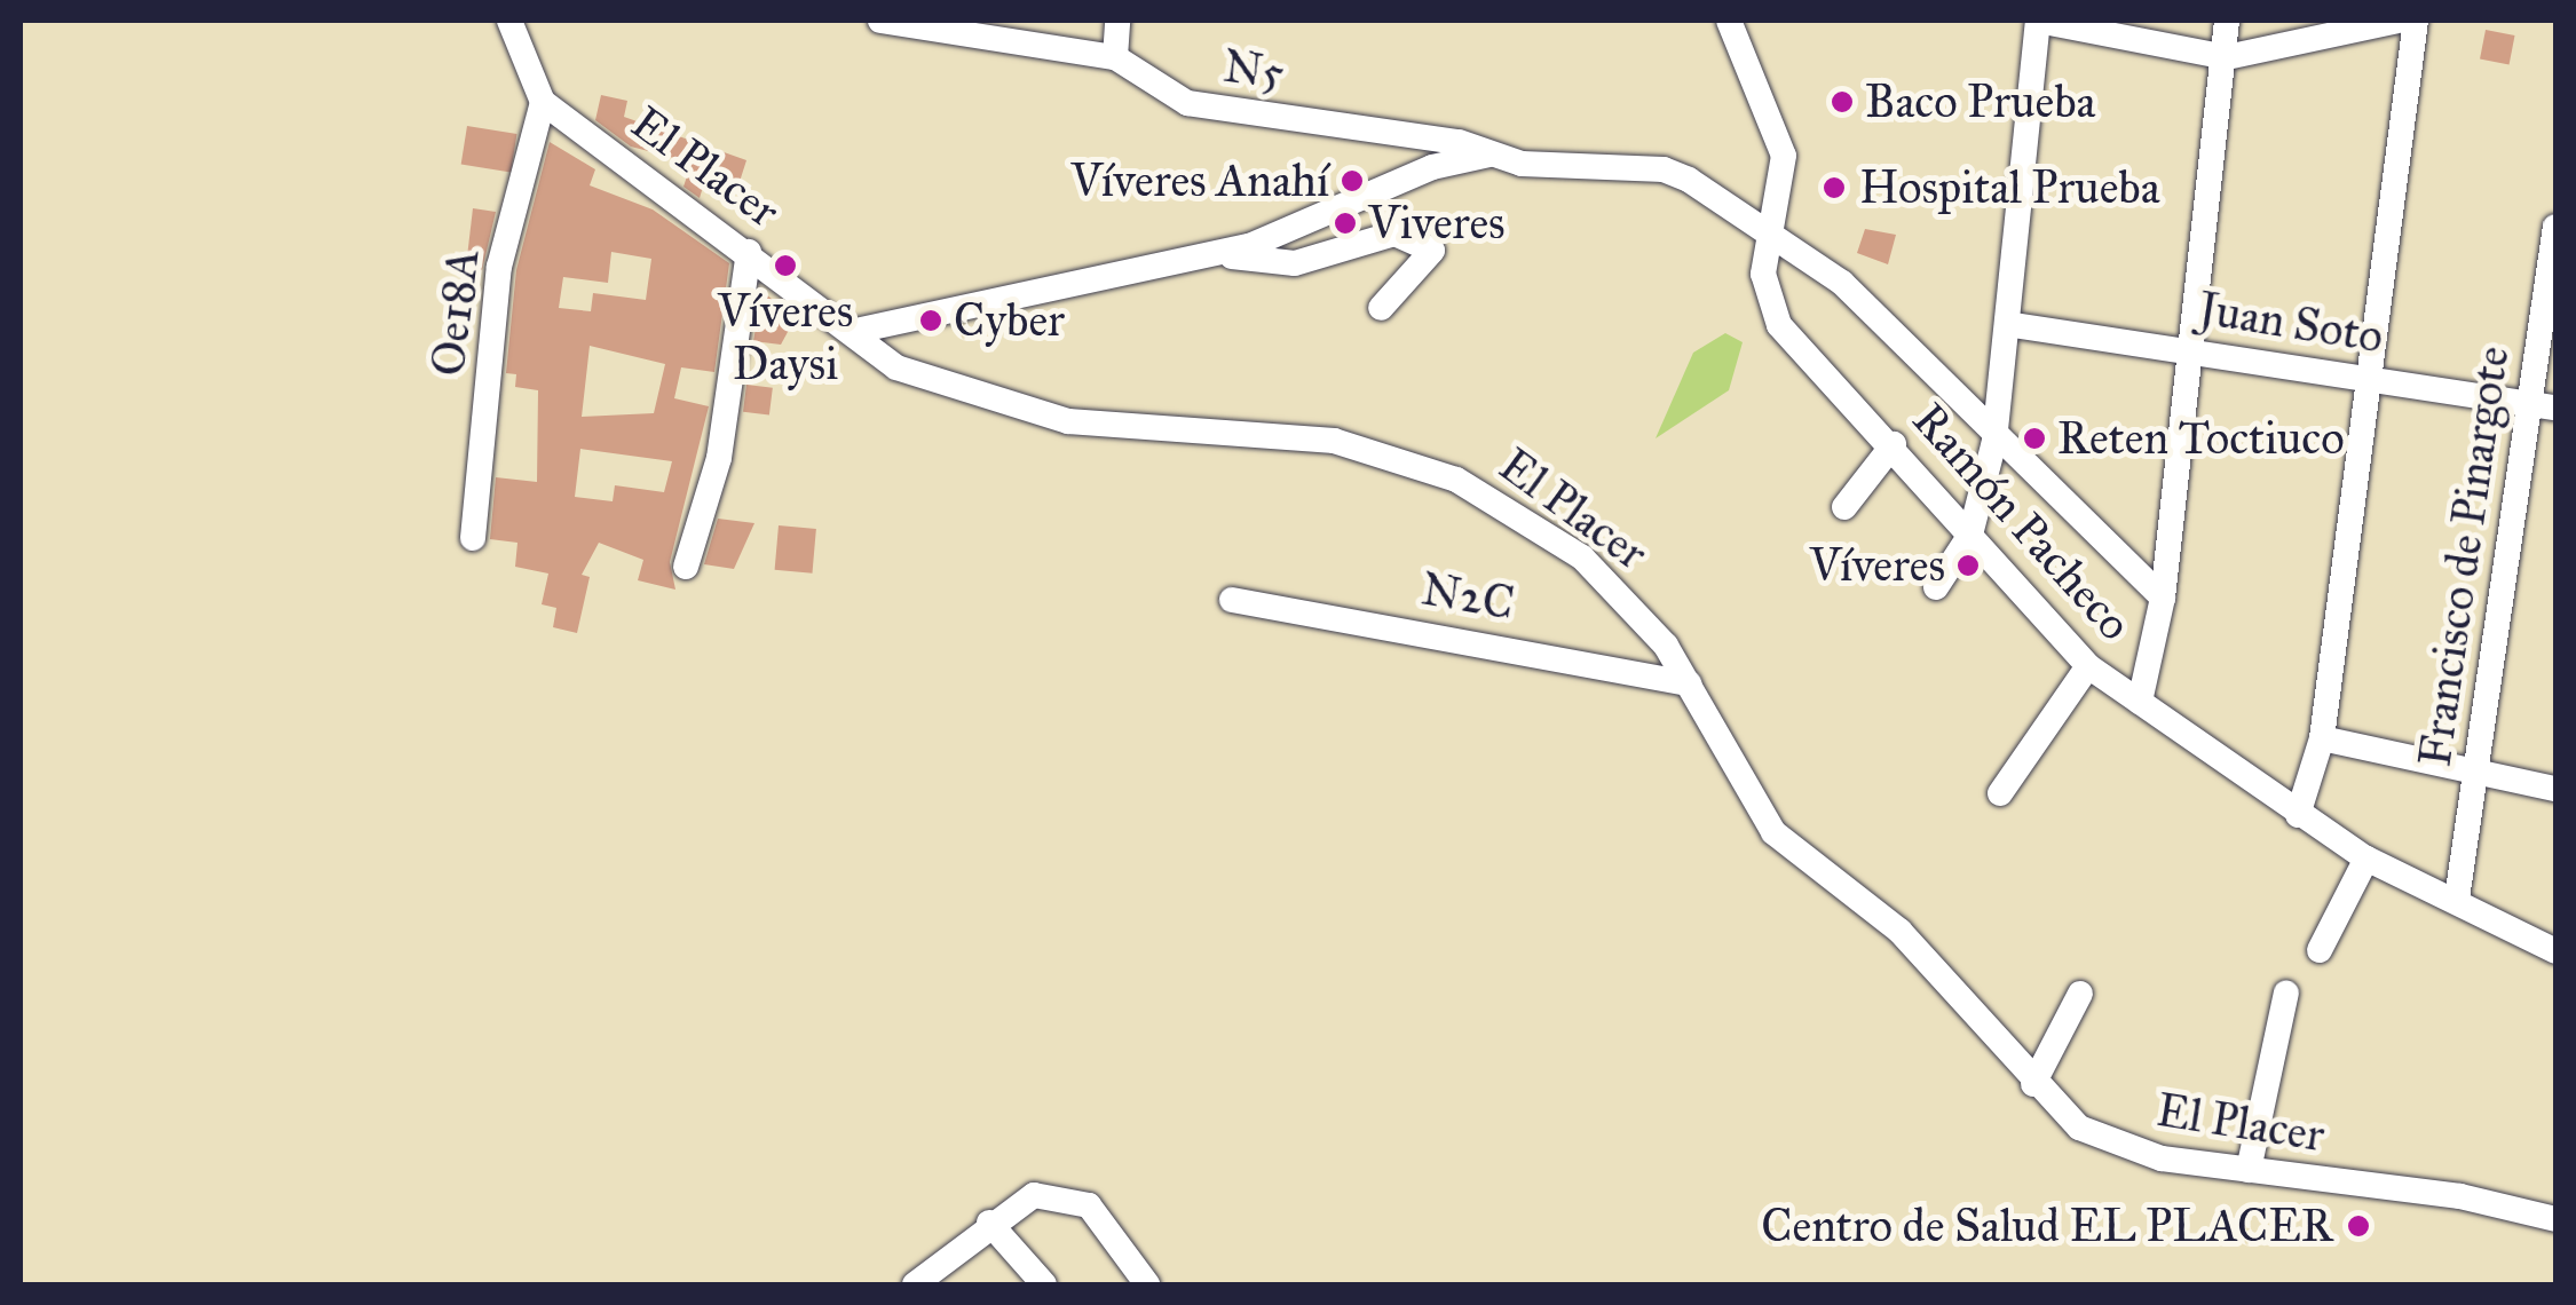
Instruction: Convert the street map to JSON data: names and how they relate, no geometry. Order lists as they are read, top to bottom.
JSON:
{
  "streets": {
    "street": [
      "N5",
      "El Placer",
      "Oe18A",
      "Juan Soto",
      "Ramón Pacheco",
      "Francisco de Pinargote",
      "N2C"
    ]
  },
  "crossings": [
    ["N5", "Ramón Pacheco"],
    ["El Placer", "Oe18A"],
    ["El Placer", "N2C"],
    ["Juan Soto", "Francisco de Pinargote"],
    ["Ramón Pacheco", "Francisco de Pinargote"]
  ],
  "places": [
    "Baco Prueba",
    "Víveres Anahí",
    "Hospital Prueba",
    "Viveres",
    "Víveres Daysi",
    "Cyber",
    "Reten Toctiuco",
    "Víveres",
    "Centro de Salud EL PLACER"
  ]
}
